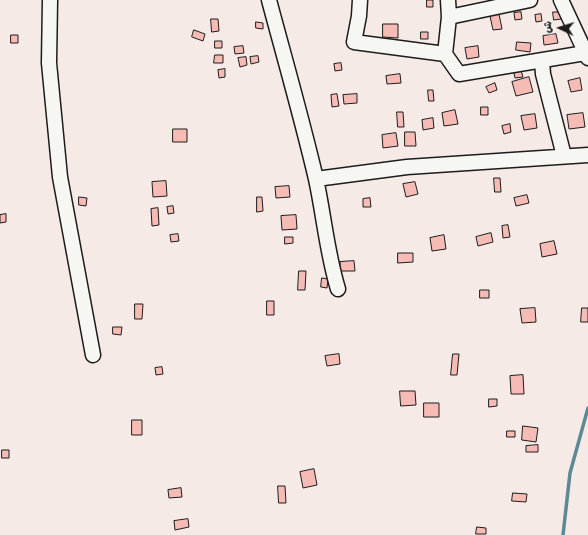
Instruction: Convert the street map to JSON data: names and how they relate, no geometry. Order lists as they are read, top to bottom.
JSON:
{
  "north": "left"
}
